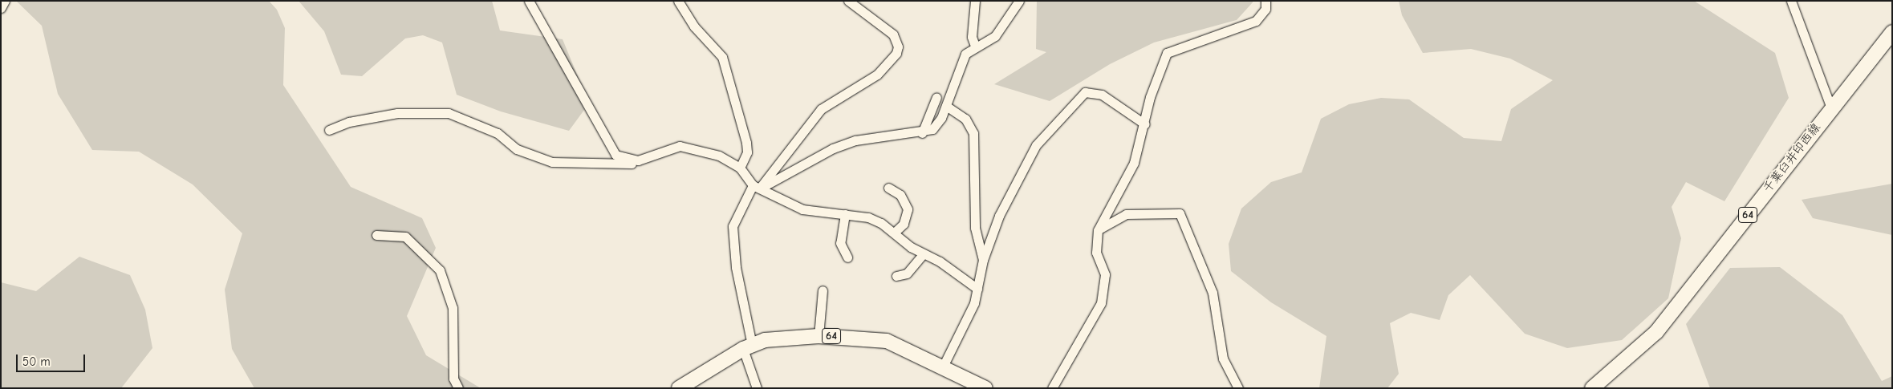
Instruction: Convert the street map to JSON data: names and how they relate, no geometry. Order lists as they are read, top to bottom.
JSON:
{
  "streets": {
    "main road": ["千葉臼井印西線", "64"]
  },
  "scale_bar": "50 m"
}
